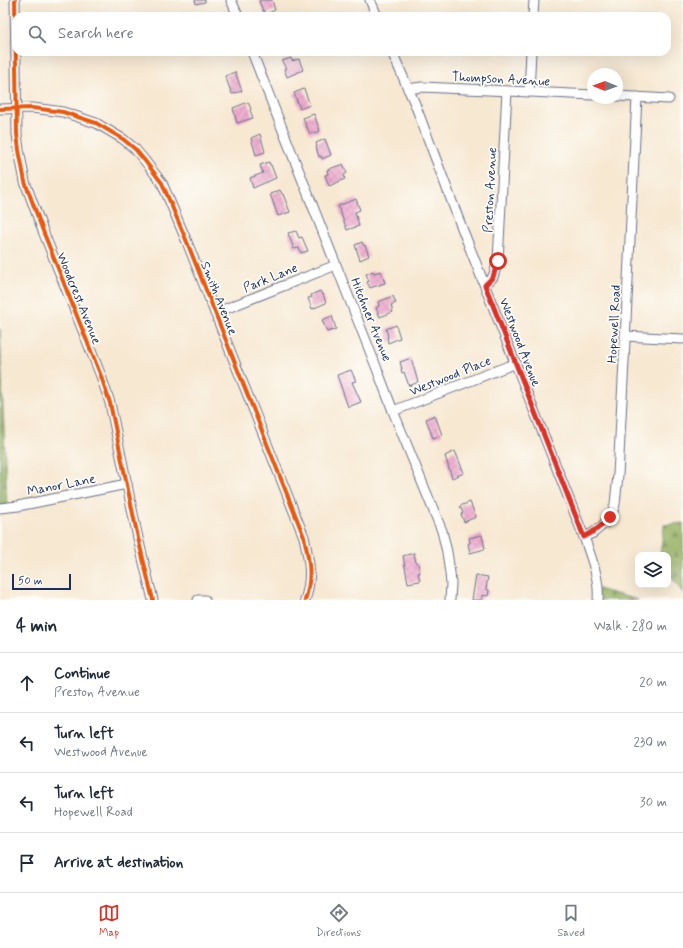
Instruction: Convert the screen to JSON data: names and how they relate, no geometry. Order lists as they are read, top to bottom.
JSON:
{
  "streets": {
    "street": [
      "Thompson Avenue",
      "Preston Avenue",
      "Park Lane",
      "Woodcrest Avenue",
      "Smith Avenue",
      "Hitchner Avenue",
      "Hopewell Road",
      "Westwood Avenue",
      "Westwood Place",
      "Manor Lane"
    ]
  },
  "crossings": [
    ["Thompson Avenue", "Preston Avenue"],
    ["Thompson Avenue", "Westwood Avenue"],
    ["Preston Avenue", "Westwood Avenue"],
    ["Park Lane", "Smith Avenue"],
    ["Park Lane", "Hitchner Avenue"],
    ["Woodcrest Avenue", "Smith Avenue"],
    ["Woodcrest Avenue", "Manor Lane"],
    ["Hitchner Avenue", "Westwood Place"],
    ["Hopewell Road", "Westwood Avenue"],
    ["Westwood Avenue", "Westwood Place"]
  ],
  "scale_bar": "50 m",
  "north": "left",
  "page": {
    "search": "Search here",
    "scale": "50 m",
    "heading": ["4 min", "Walk · 280 m"],
    "list": [
      ["Continue", "Preston Avenue", "20 m"],
      ["Turn left", "Westwood Avenue", "230 m"],
      ["Turn left", "Hopewell Road", "30 m"],
      "Arrive at destination"
    ],
    "nav": ["Map", "Directions", "Saved"]
  }
}
